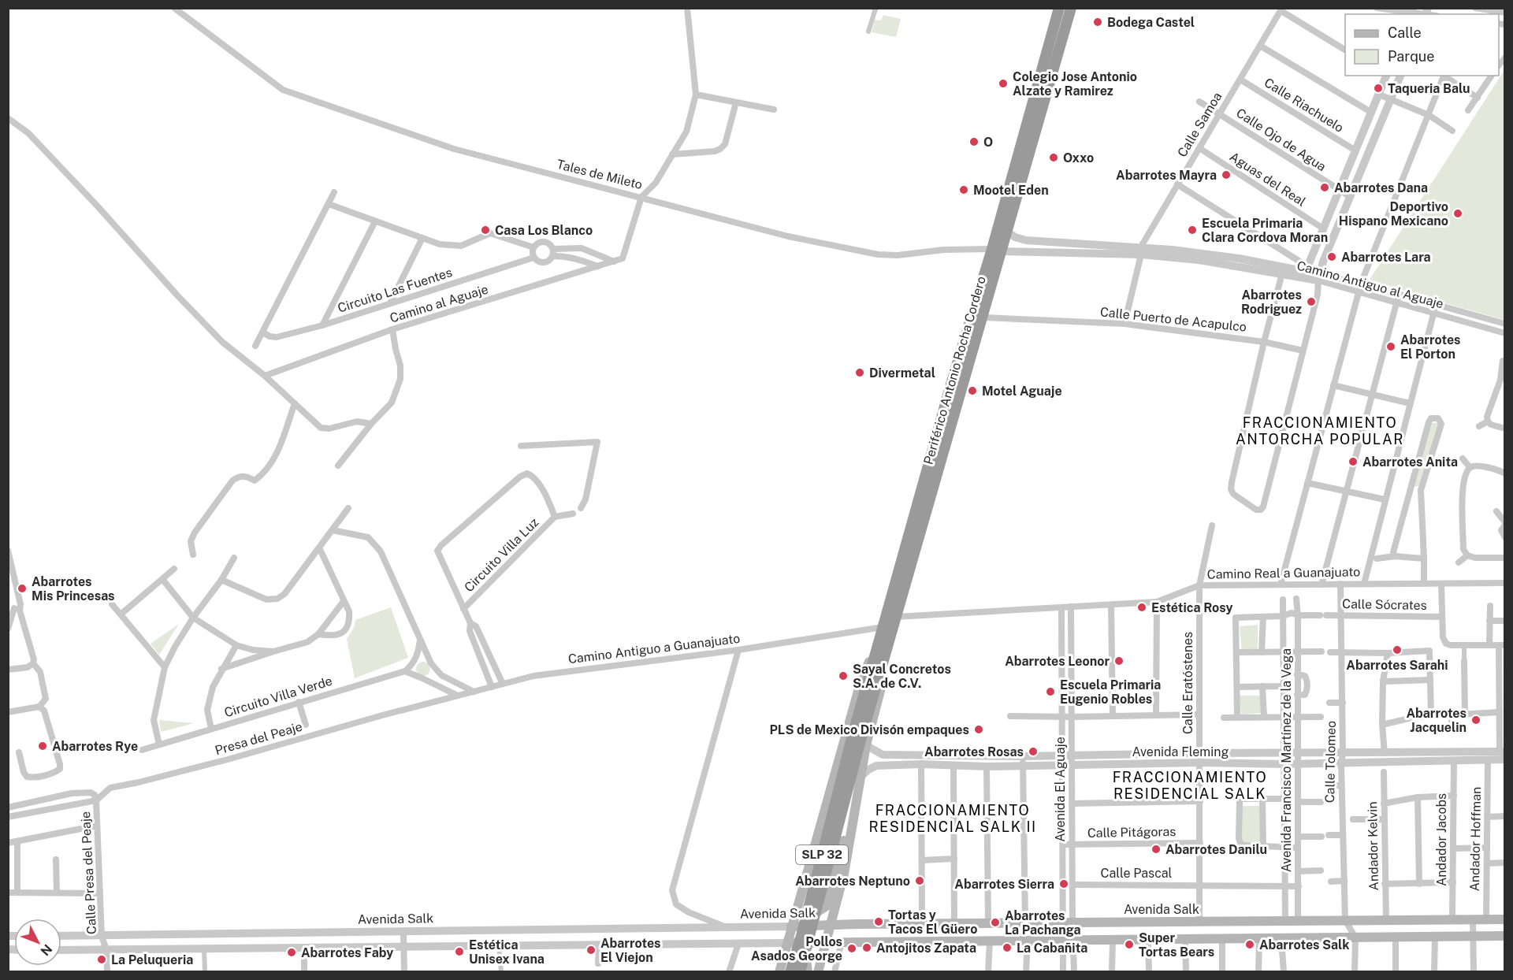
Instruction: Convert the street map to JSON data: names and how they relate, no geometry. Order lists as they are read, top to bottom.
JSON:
{
  "streets": {
    "highway": ["Periférico Antonio Rocha Cordero", "SLP 32"],
    "main road": ["Avenida Salk"],
    "street": [
      "Calle Riachuelo",
      "Calle Samoa",
      "Calle Ojo de Agua",
      "Tales de Mileto",
      "Aguas del Real",
      "Camino Antiguo al Aguaje",
      "Circuito Las Fuentes",
      "Camino al Aguaje",
      "Calle Puerto de Acapulco",
      "Circuito Villa Luz",
      "Camino Real a Guanajuato",
      "Calle Sócrates",
      "Camino Antiguo a Guanajuato",
      "Calle Eratóstenes",
      "Circuito Villa Verde",
      "Presa del Peaje",
      "Avenida Fleming",
      "Avenida Francisco Martínez de la Vega",
      "Calle Tolomeo",
      "Avenida El Aguaje",
      "Calle Pitágoras",
      "Andador Hoffman",
      "Andador Jacobs",
      "Andador Kelvin",
      "Calle Presa del Peaje",
      "Calle Pascal"
    ]
  },
  "crossings": [
    ["Calle Riachuelo", "Calle Samoa"],
    ["Calle Samoa", "Calle Ojo de Agua"],
    ["Calle Samoa", "Aguas del Real"],
    ["Calle Samoa", "Camino Antiguo al Aguaje"],
    ["Calle Samoa", "Calle Puerto de Acapulco"],
    ["Tales de Mileto", "Camino Antiguo al Aguaje"],
    ["Tales de Mileto", "Camino al Aguaje"],
    ["Tales de Mileto", "Periférico Antonio Rocha Cordero"],
    ["Camino Antiguo al Aguaje", "Periférico Antonio Rocha Cordero"],
    ["Calle Puerto de Acapulco", "Periférico Antonio Rocha Cordero"],
    ["Periférico Antonio Rocha Cordero", "Camino Real a Guanajuato"],
    ["Periférico Antonio Rocha Cordero", "Camino Antiguo a Guanajuato"],
    ["Periférico Antonio Rocha Cordero", "Avenida Fleming"],
    ["Periférico Antonio Rocha Cordero", "SLP 32"],
    ["Circuito Villa Luz", "Camino Antiguo a Guanajuato"],
    ["Camino Real a Guanajuato", "Calle Eratóstenes"],
    ["Camino Real a Guanajuato", "Calle Tolomeo"],
    ["Camino Real a Guanajuato", "Avenida El Aguaje"],
    ["Calle Sócrates", "Avenida Francisco Martínez de la Vega"],
    ["Calle Sócrates", "Calle Tolomeo"],
    ["Camino Antiguo a Guanajuato", "Presa del Peaje"],
    ["Calle Eratóstenes", "Avenida Fleming"],
    ["Calle Eratóstenes", "Calle Pitágoras"],
    ["Calle Eratóstenes", "Calle Pascal"],
    ["Calle Eratóstenes", "Avenida Salk"],
    ["Presa del Peaje", "Calle Presa del Peaje"],
    ["Avenida Fleming", "Avenida Francisco Martínez de la Vega"],
    ["Avenida Fleming", "Calle Tolomeo"],
    ["Avenida Fleming", "Avenida El Aguaje"],
    ["Avenida Fleming", "Andador Hoffman"],
    ["Avenida Fleming", "Andador Jacobs"],
    ["Avenida Fleming", "SLP 32"],
    ["Avenida Francisco Martínez de la Vega", "Calle Pascal"],
    ["Avenida Francisco Martínez de la Vega", "Avenida Salk"],
    ["Calle Tolomeo", "Avenida Salk"],
    ["Avenida El Aguaje", "Calle Pitágoras"],
    ["Avenida El Aguaje", "Calle Pascal"],
    ["Avenida El Aguaje", "Avenida Salk"],
    ["Andador Hoffman", "Avenida Salk"],
    ["Andador Jacobs", "Avenida Salk"],
    ["Andador Kelvin", "Avenida Salk"],
    ["Calle Presa del Peaje", "Avenida Salk"]
  ],
  "districts": ["FRACCIONAMIENTO ANTORCHA POPULAR", "FRACCIONAMIENTO RESIDENCIAL SALK", "FRACCIONAMIENTO RESIDENCIAL SALK II"],
  "places": [
    "Bodega Castel",
    "Colegio Jose Antonio Alzate y Ramirez",
    "Taqueria Balu",
    "O",
    "Oxxo",
    "Abarrotes Mayra",
    "Abarrotes Dana",
    "Mootel Eden",
    "Deportivo Hispano Mexicano",
    "Casa Los Blanco",
    "Escuela Primaria Clara Cordova Moran",
    "Abarrotes Lara",
    "Abarrotes Rodriguez",
    "Abarrotes El Porton",
    "Divermetal",
    "Motel Aguaje",
    "Abarrotes Anita",
    "Abarrotes Mis Princesas",
    "Estética Rosy",
    "Abarrotes Sarahi",
    "Abarrotes Leonor",
    "Sayal Concretos S.A. de C.V.",
    "Escuela Primaria Eugenio Robles",
    "Abarrotes Jacquelin",
    "PLS de Mexico Divisón empaques",
    "Abarrotes Rye",
    "Abarrotes Rosas",
    "Abarrotes Danilu",
    "Abarrotes Neptuno",
    "Abarrotes Sierra",
    "Tortas y Tacos El Güero",
    "Abarrotes La Pachanga",
    "Super Tortas Bears",
    "Abarrotes Salk",
    "Antojitos Zapata",
    "La Cabañita",
    "Pollos Asados George",
    "Abarrotes El Viejon",
    "Estética Unisex Ivana",
    "Abarrotes Faby",
    "La Peluqueria"
  ],
  "legend": ["Calle", "Parque"],
  "north": "bottom right"
}
